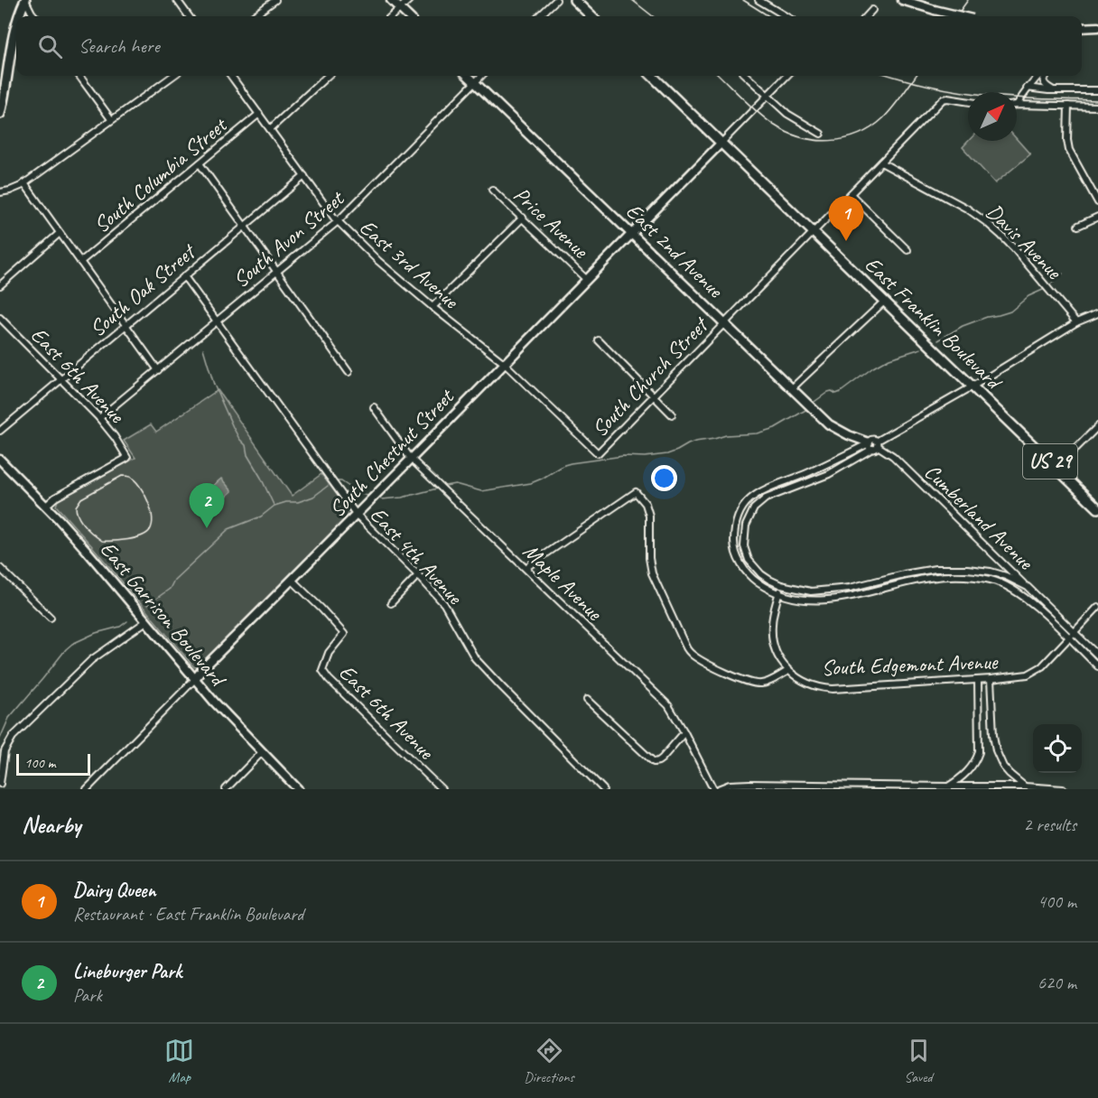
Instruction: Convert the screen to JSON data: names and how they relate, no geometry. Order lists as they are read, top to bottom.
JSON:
{
  "streets": {
    "main road": ["East Franklin Boulevard", "US 29"],
    "street": [
      "South Columbia Street",
      "Price Avenue",
      "South Avon Street",
      "Davis Avenue",
      "East 2nd Avenue",
      "East 3rd Avenue",
      "South Oak Street",
      "East 6th Avenue",
      "South Church Street",
      "South Chestnut Street",
      "Cumberland Avenue",
      "East 4th Avenue",
      "Maple Avenue",
      "East Garrison Boulevard",
      "South Edgemont Avenue"
    ]
  },
  "crossings": [
    ["South Columbia Street", "East 3rd Avenue"],
    ["Price Avenue", "South Chestnut Street"],
    ["South Avon Street", "East 2nd Avenue"],
    ["South Avon Street", "East 3rd Avenue"],
    ["South Avon Street", "East 6th Avenue"],
    ["South Avon Street", "East 4th Avenue"],
    ["Davis Avenue", "South Church Street"],
    ["East 2nd Avenue", "South Church Street"],
    ["East 2nd Avenue", "South Chestnut Street"],
    ["East 2nd Avenue", "Cumberland Avenue"],
    ["East 3rd Avenue", "South Oak Street"],
    ["East 3rd Avenue", "South Church Street"],
    ["East 3rd Avenue", "South Chestnut Street"],
    ["South Oak Street", "East 6th Avenue"],
    ["South Oak Street", "East 4th Avenue"],
    ["East Franklin Boulevard", "South Church Street"],
    ["East Franklin Boulevard", "South Chestnut Street"],
    ["East 6th Avenue", "South Chestnut Street"],
    ["East 6th Avenue", "East Garrison Boulevard"],
    ["South Chestnut Street", "East 4th Avenue"],
    ["South Chestnut Street", "Maple Avenue"],
    ["South Chestnut Street", "East Garrison Boulevard"]
  ],
  "scale_bar": "100 m",
  "north": "top right",
  "page": {
    "search": "Search here",
    "pins": ["1", "2"],
    "scale": "100 m",
    "heading": ["Nearby", "2 results"],
    "list": [
      {
        "mark": "1",
        "name": "Dairy Queen",
        "note": "Restaurant · East Franklin Boulevard",
        "value": "400 m"
      },
      {
        "mark": "2",
        "name": "Lineburger Park",
        "note": "Park",
        "value": "620 m"
      }
    ],
    "nav": ["Map", "Directions", "Saved"]
  }
}
